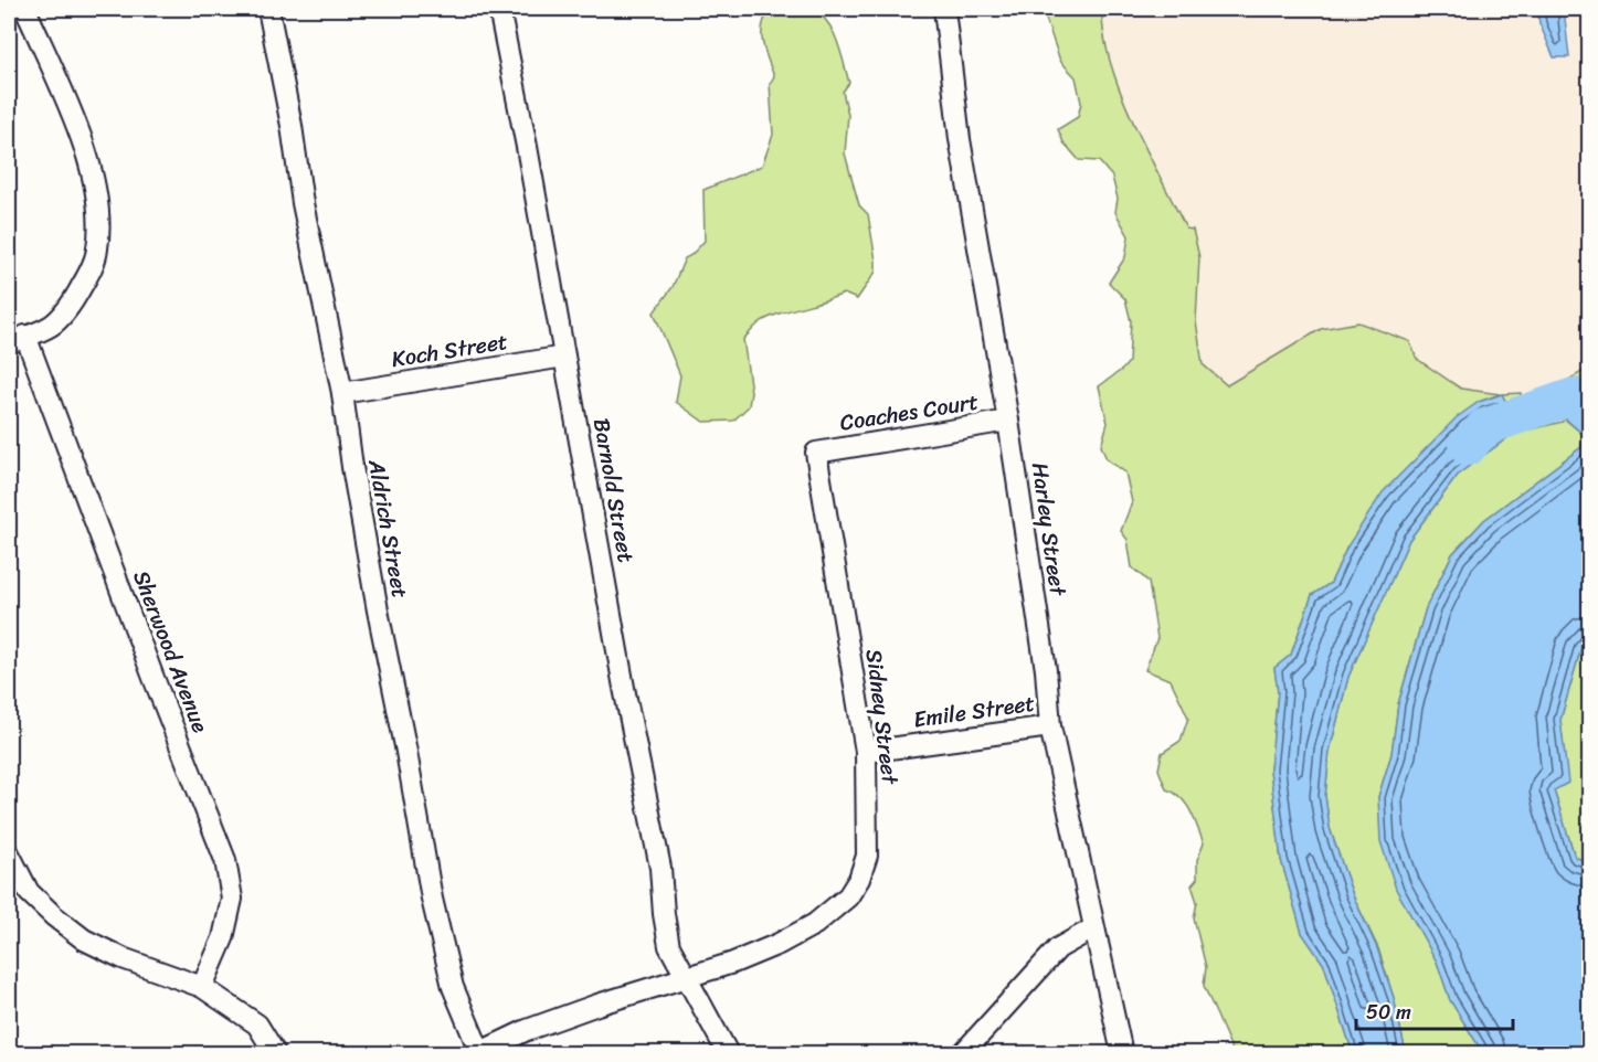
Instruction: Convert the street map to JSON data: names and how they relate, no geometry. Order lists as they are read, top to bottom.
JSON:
{
  "streets": {
    "street": [
      "Koch Street",
      "Coaches Court",
      "Barnold Street",
      "Aldrich Street",
      "Harley Street",
      "Sherwood Avenue",
      "Emile Street",
      "Sidney Street"
    ]
  },
  "crossings": [
    ["Koch Street", "Barnold Street"],
    ["Koch Street", "Aldrich Street"],
    ["Coaches Court", "Harley Street"],
    ["Coaches Court", "Sidney Street"],
    ["Barnold Street", "Sidney Street"],
    ["Aldrich Street", "Sidney Street"],
    ["Harley Street", "Emile Street"],
    ["Emile Street", "Sidney Street"]
  ],
  "scale_bar": "50 m"
}
